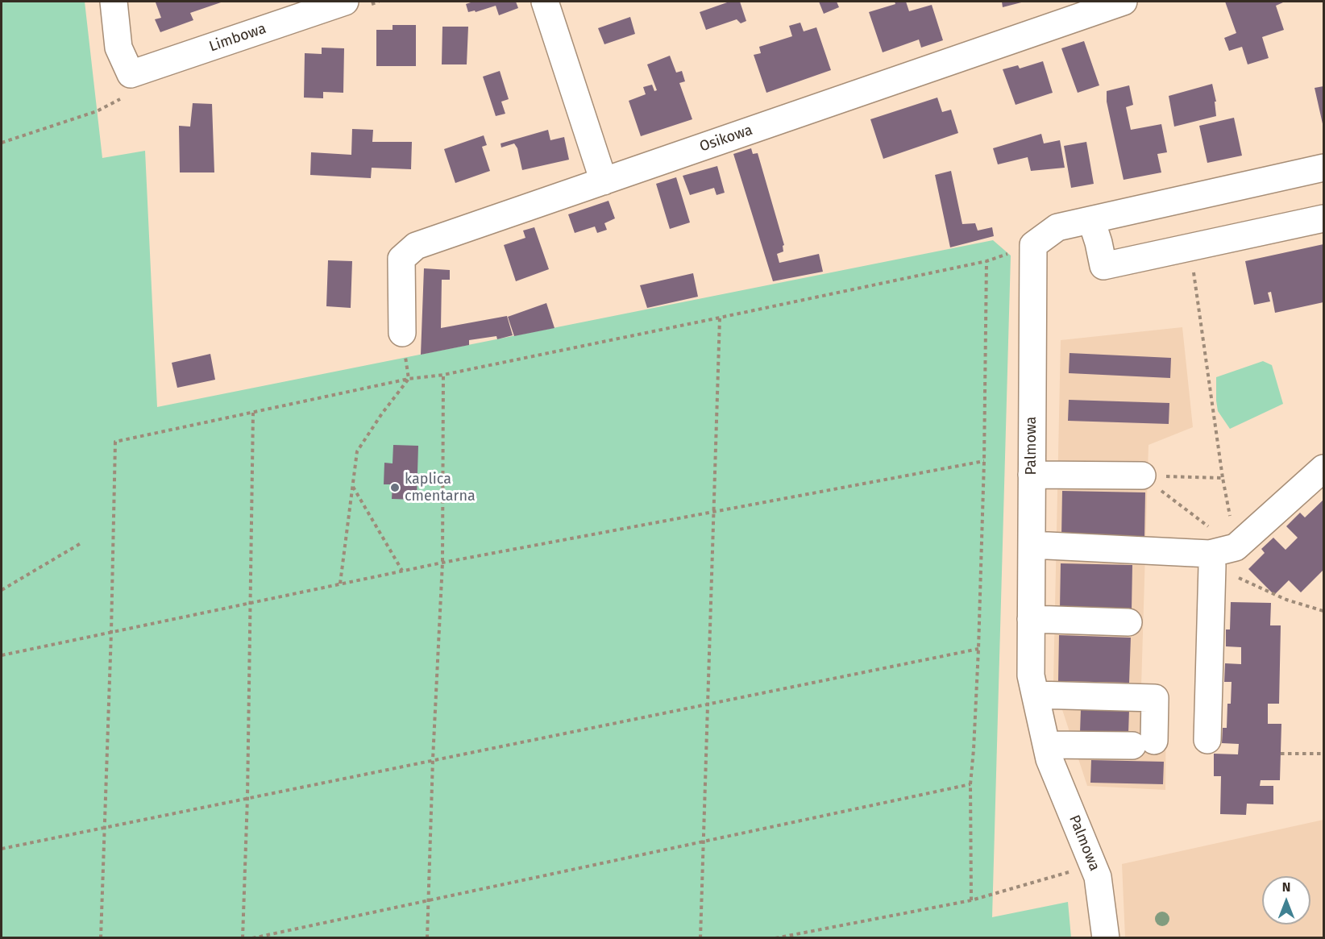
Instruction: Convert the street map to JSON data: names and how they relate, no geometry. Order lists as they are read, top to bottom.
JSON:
{
  "streets": {
    "street": ["Limbowa", "Osikowa", "Palmowa"]
  },
  "places": ["kaplica cmentarna"],
  "north": "top"
}
